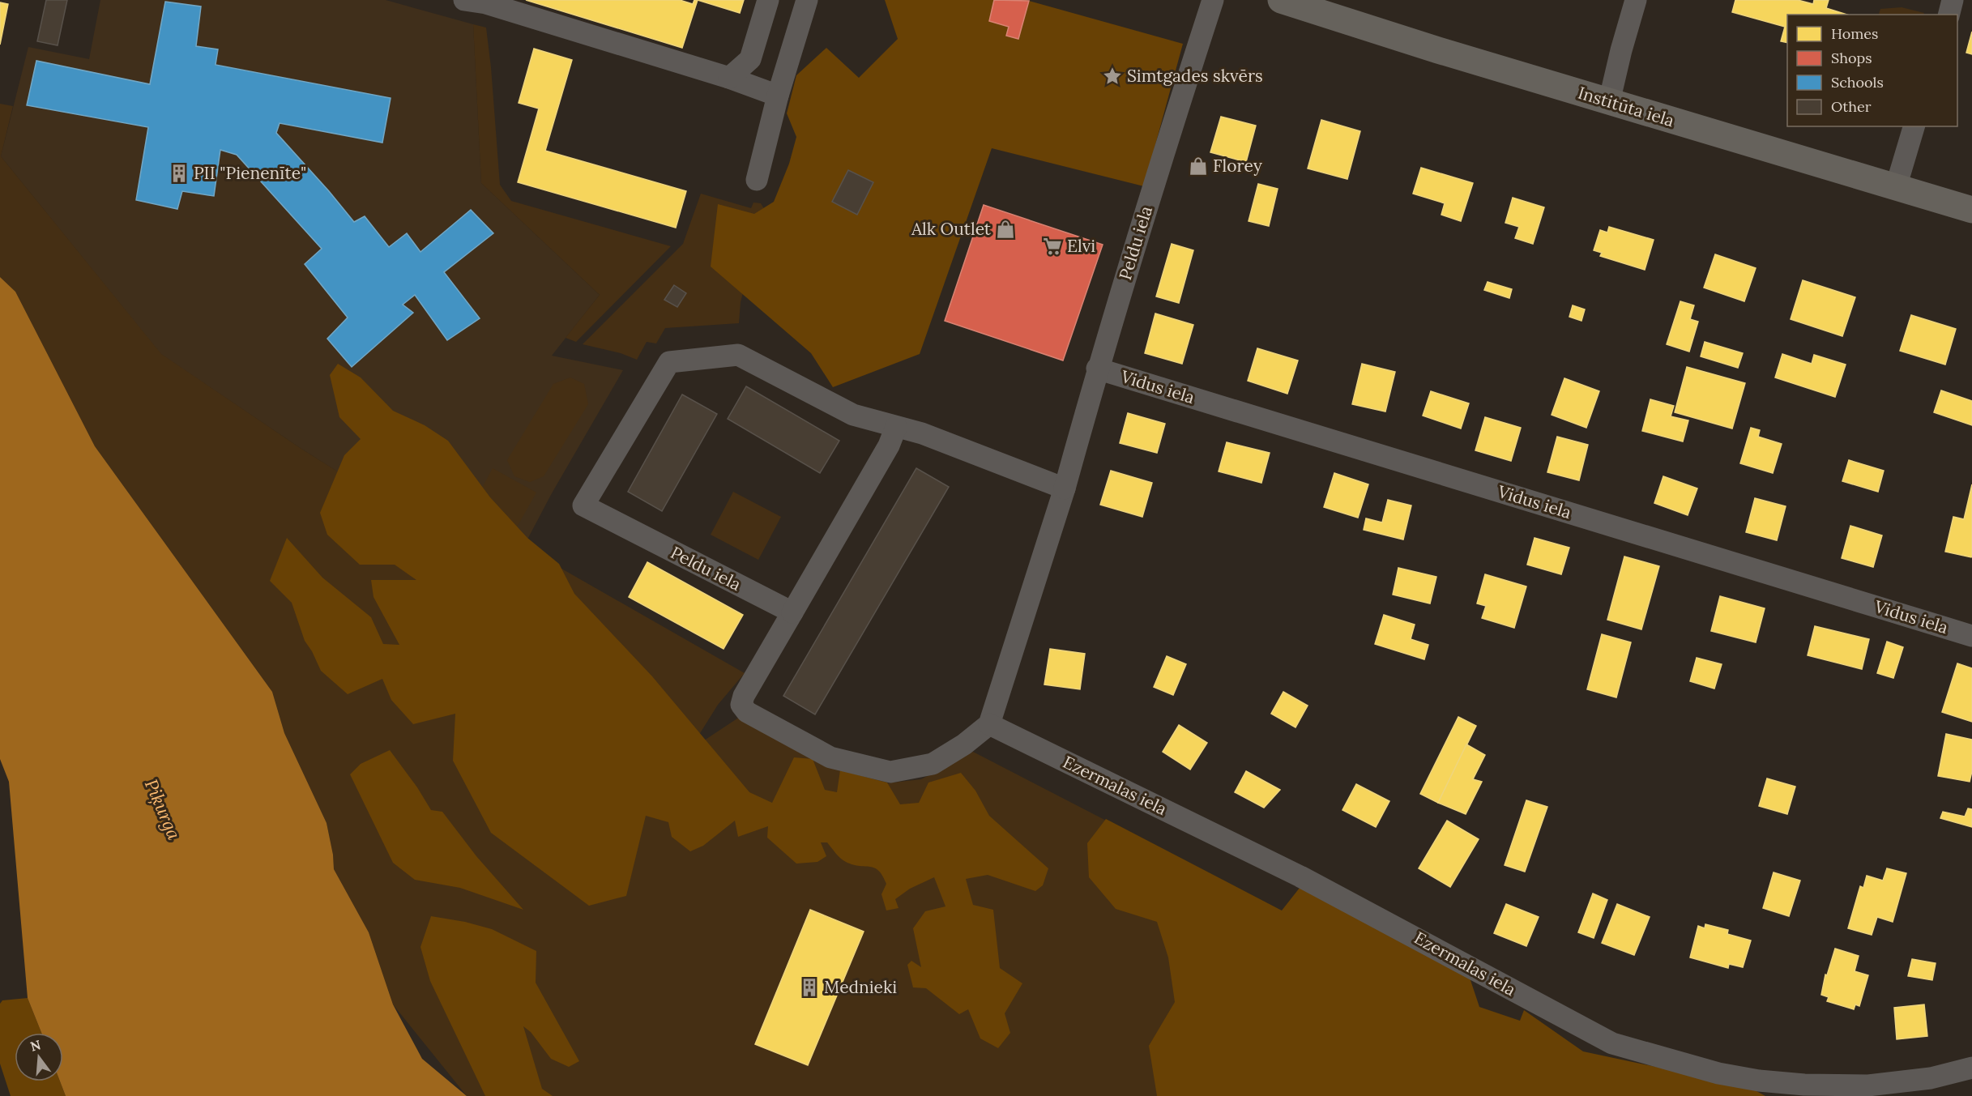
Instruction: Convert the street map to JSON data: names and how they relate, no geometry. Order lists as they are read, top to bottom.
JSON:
{
  "streets": {
    "main road": ["Institūta iela"],
    "street": ["Peldu iela", "Vidus iela", "Ezermalas iela"]
  },
  "crossings": [
    ["Peldu iela", "Vidus iela"],
    ["Peldu iela", "Ezermalas iela"]
  ],
  "water": ["Piķurga"],
  "places": {
    "place": ["Simtgades skvērs"],
    "shop": ["Florey", "Alk Outlet"],
    "building": ["PII \"Pienenīte\"", "Mednieki"],
    "supermarket": ["Elvi"]
  },
  "legend": [
    "Homes",
    "Shops",
    "Schools",
    "Other"
  ],
  "north": "top"
}
